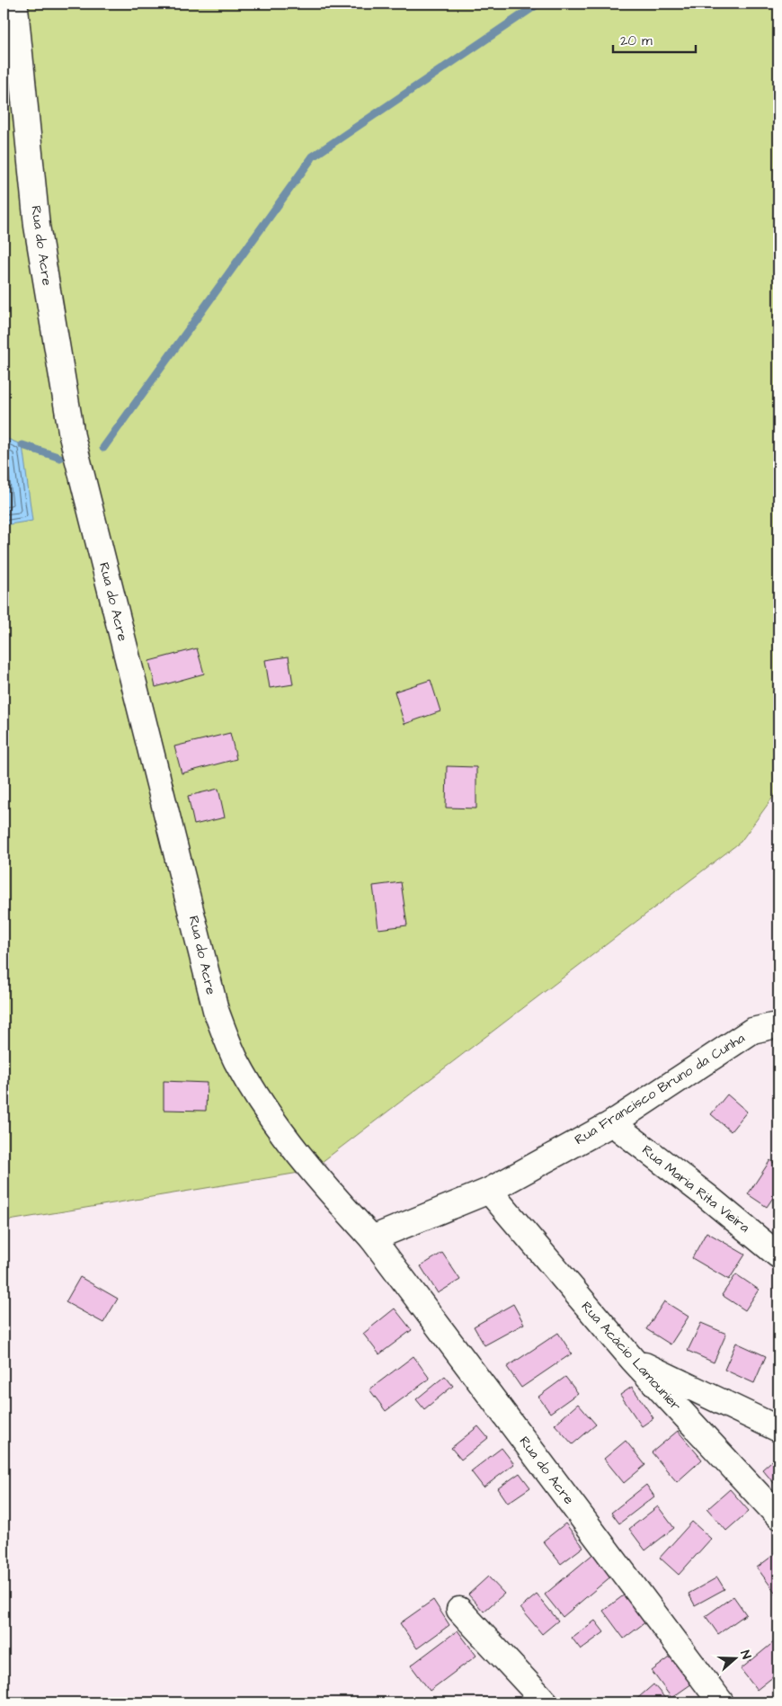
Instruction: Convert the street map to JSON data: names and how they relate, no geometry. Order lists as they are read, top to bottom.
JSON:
{
  "streets": {
    "street": [
      "Rua do Acre",
      "Rua Francisco Bruno da Cunha",
      "Rua Maria Rita Vieira",
      "Rua Acácio Lamounier"
    ]
  },
  "crossings": [
    ["Rua do Acre", "Rua Francisco Bruno da Cunha"],
    ["Rua Francisco Bruno da Cunha", "Rua Maria Rita Vieira"],
    ["Rua Francisco Bruno da Cunha", "Rua Acácio Lamounier"]
  ],
  "scale_bar": "20 m",
  "north": "right"
}
